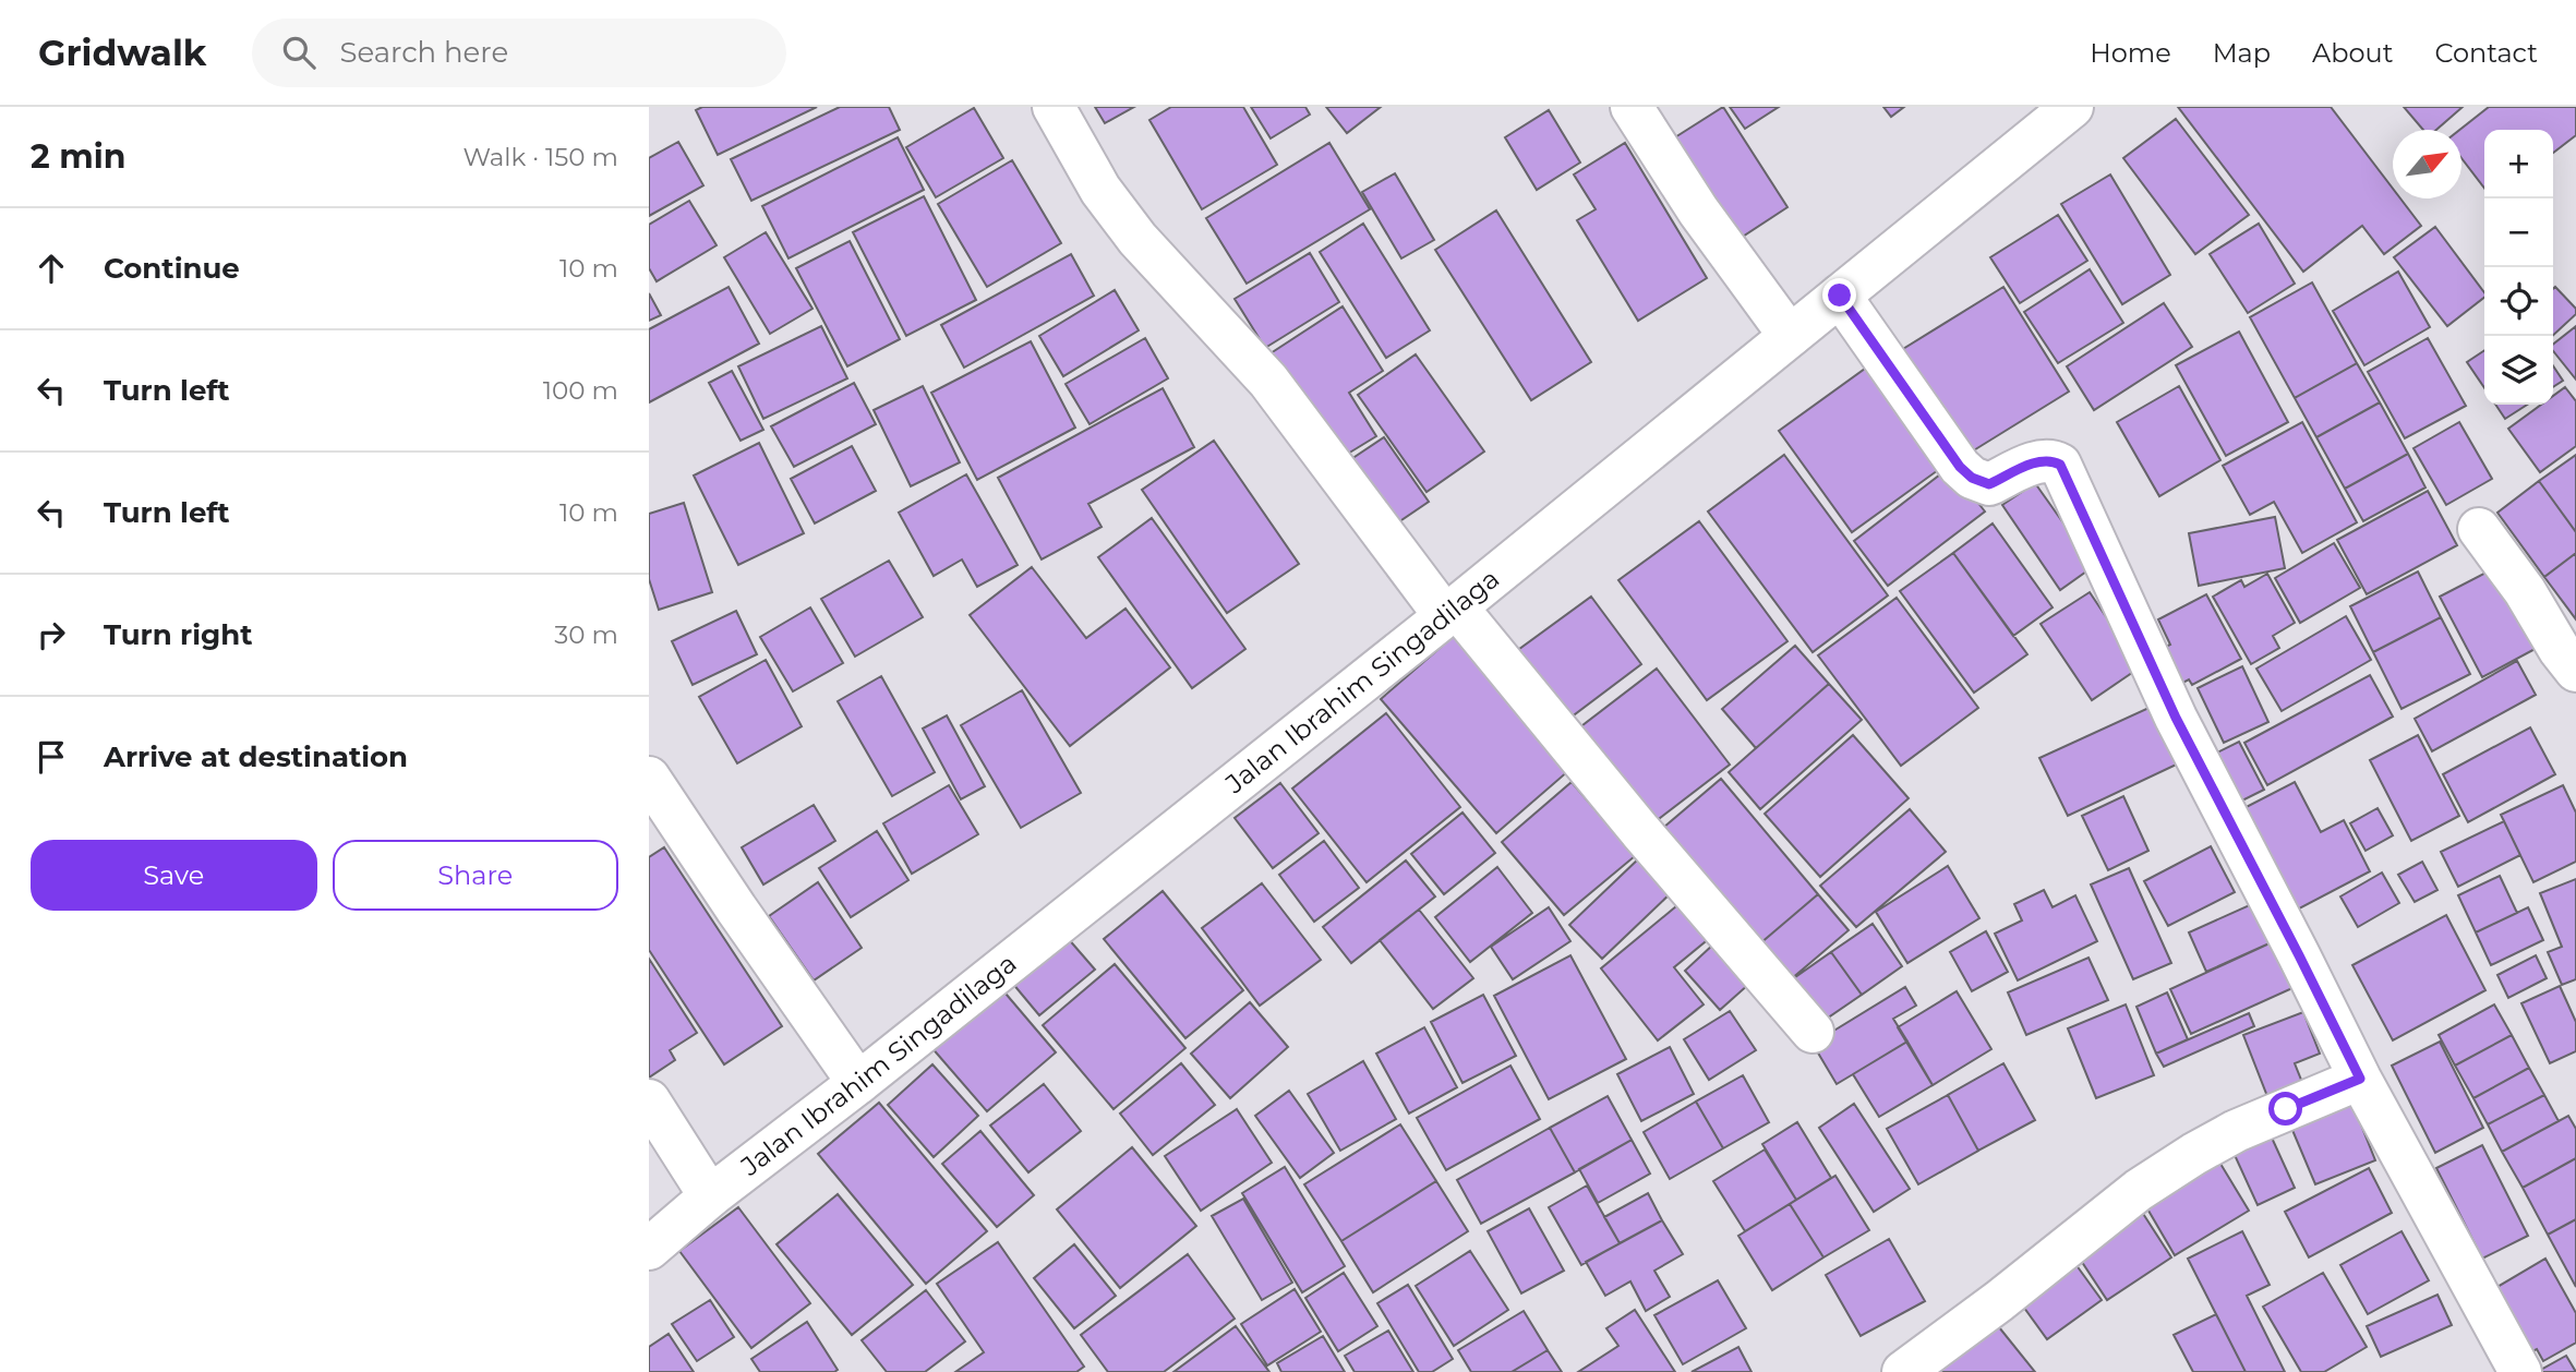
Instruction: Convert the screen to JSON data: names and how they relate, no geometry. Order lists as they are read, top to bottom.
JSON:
{
  "streets": {
    "main road": ["Jalan Ibrahim Singadilaga"]
  },
  "north": "top right",
  "page": {
    "header": "Gridwalk",
    "search": "Search here",
    "nav": [
      "Home",
      "Map",
      "About",
      "Contact"
    ],
    "heading": ["2 min", "Walk · 150 m"],
    "map_buttons": ["+", "−"],
    "list": [
      ["Continue", "10 m"],
      ["Turn left", "100 m"],
      ["Turn left", "10 m"],
      ["Turn right", "30 m"],
      "Arrive at destination"
    ],
    "buttons": ["Save", "Share"]
  }
}
